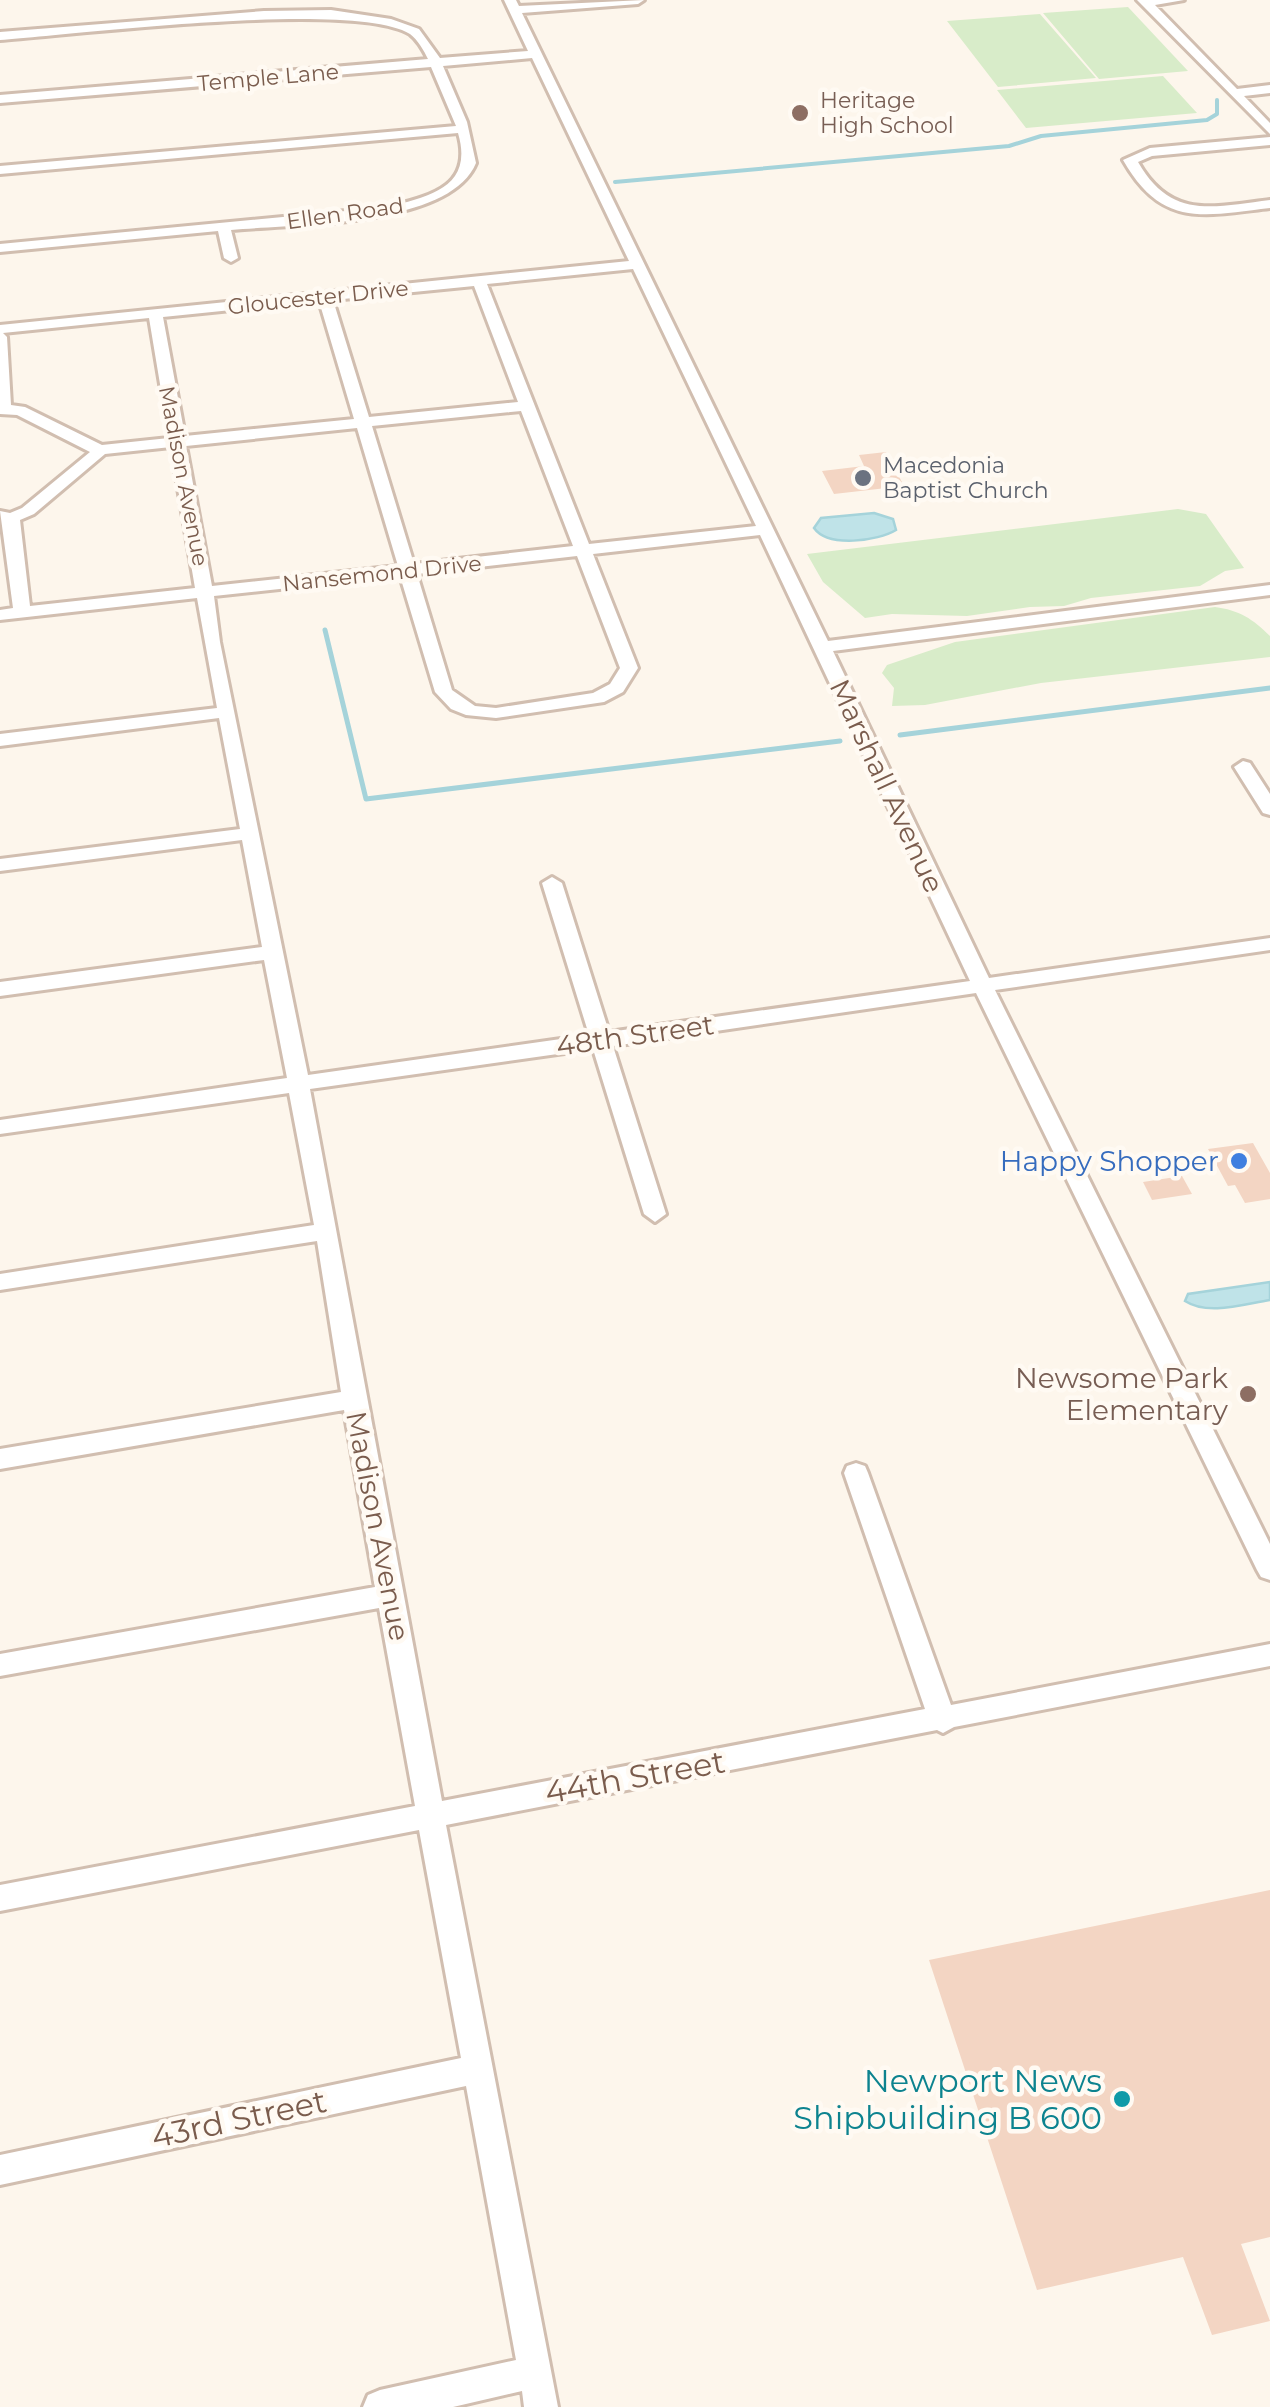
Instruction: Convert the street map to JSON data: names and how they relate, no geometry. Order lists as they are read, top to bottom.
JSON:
{
  "streets": {
    "street": [
      "Temple Lane",
      "Ellen Road",
      "Gloucester Drive",
      "Madison Avenue",
      "Nansemond Drive",
      "Marshall Avenue",
      "48th Street",
      "44th Street",
      "43rd Street"
    ]
  },
  "crossings": [
    ["Temple Lane", "Ellen Road"],
    ["Temple Lane", "Marshall Avenue"],
    ["Gloucester Drive", "Madison Avenue"],
    ["Gloucester Drive", "Marshall Avenue"],
    ["Madison Avenue", "Nansemond Drive"],
    ["Madison Avenue", "48th Street"],
    ["Madison Avenue", "44th Street"],
    ["Madison Avenue", "43rd Street"],
    ["Nansemond Drive", "Marshall Avenue"],
    ["Marshall Avenue", "48th Street"]
  ],
  "places": [
    "Heritage High School",
    "Macedonia Baptist Church",
    "Happy Shopper",
    "Newsome Park Elementary",
    "Newport News Shipbuilding B 600"
  ]
}
